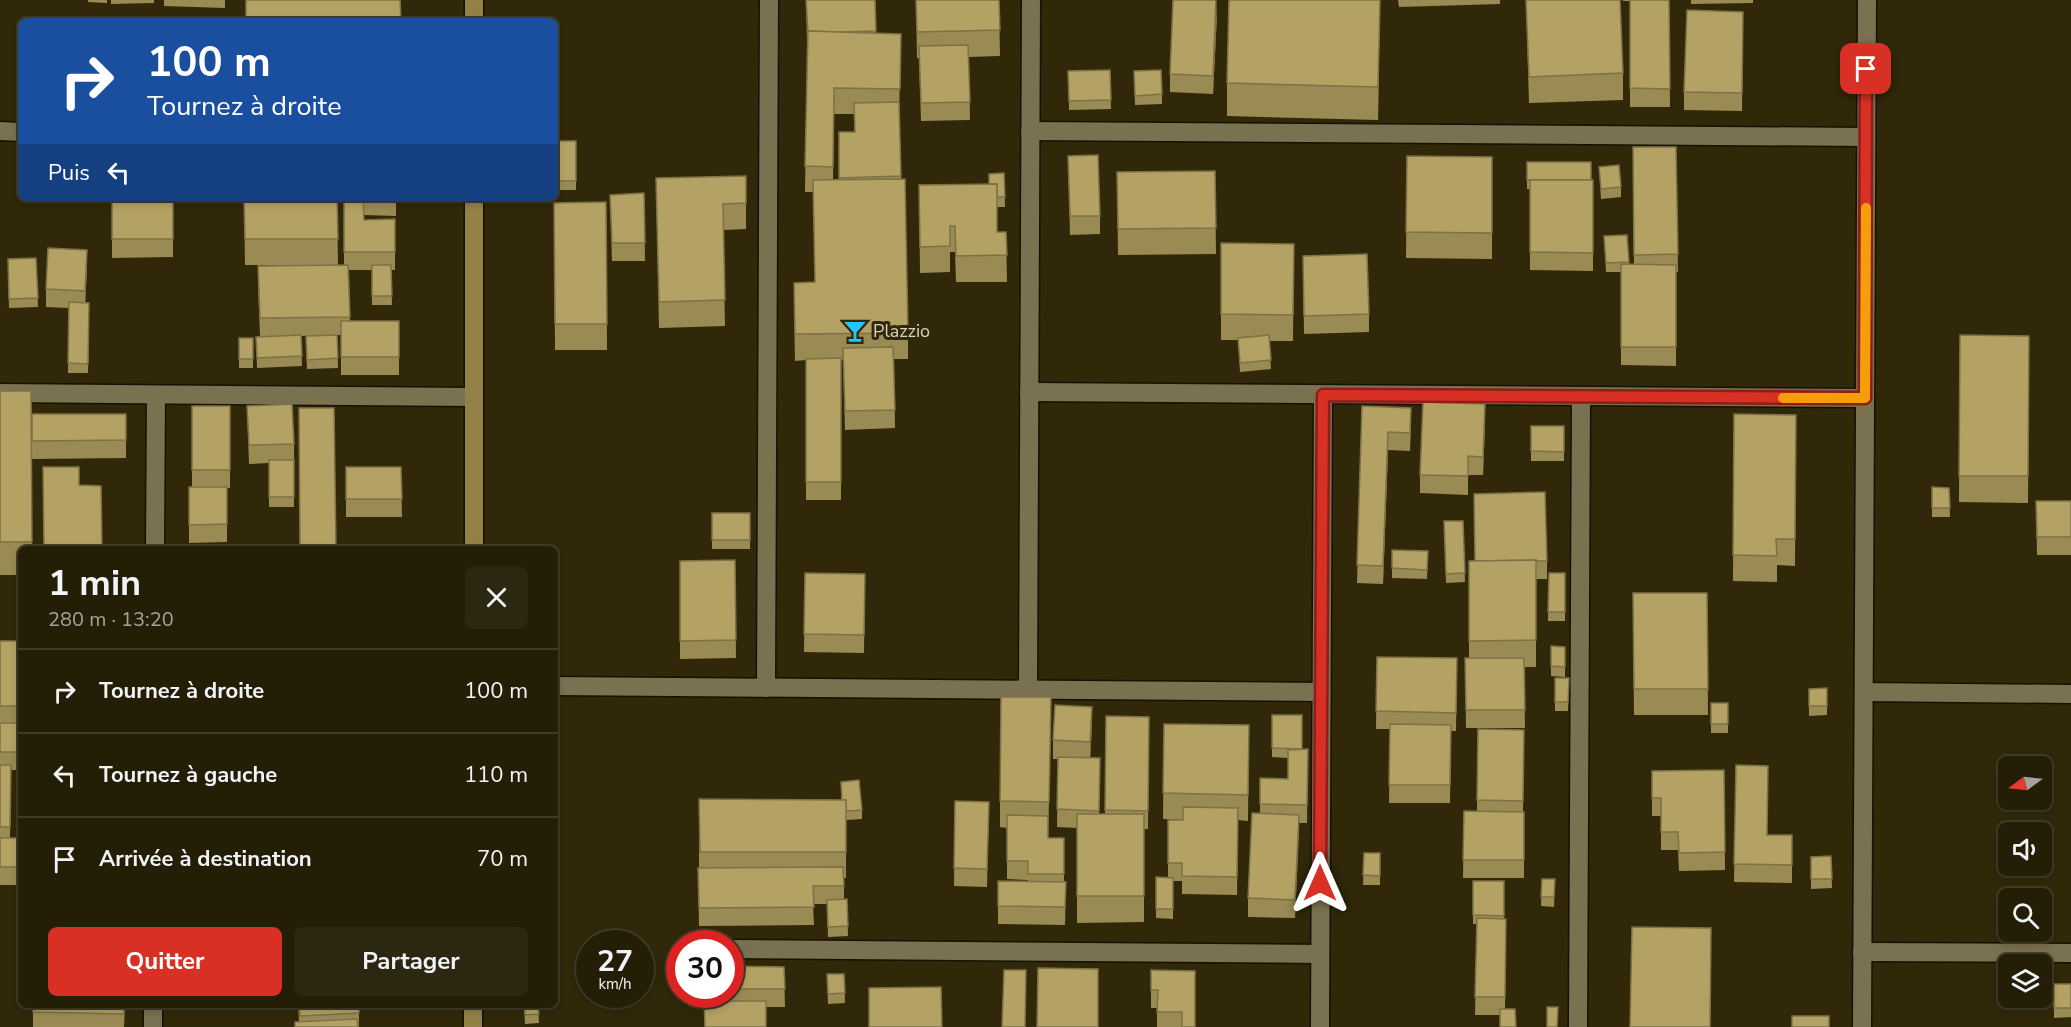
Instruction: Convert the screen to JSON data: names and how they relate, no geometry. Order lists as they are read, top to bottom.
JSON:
{
  "places": {
    "bar": ["Plazzio"]
  },
  "north": "left",
  "page": {
    "turn": ["100 m", "Tournez à droite"],
    "then": "Puis",
    "heading": ["1 min", "280 m · 13:20"],
    "list": [
      {
        "name": "Tournez à droite",
        "value": "100 m"
      },
      {
        "name": "Tournez à gauche",
        "value": "110 m"
      },
      {
        "name": "Arrivée à destination",
        "value": "70 m"
      }
    ],
    "buttons": ["Quitter", "Partager"],
    "speed": "27 km/h",
    "limit": "30"
  }
}
